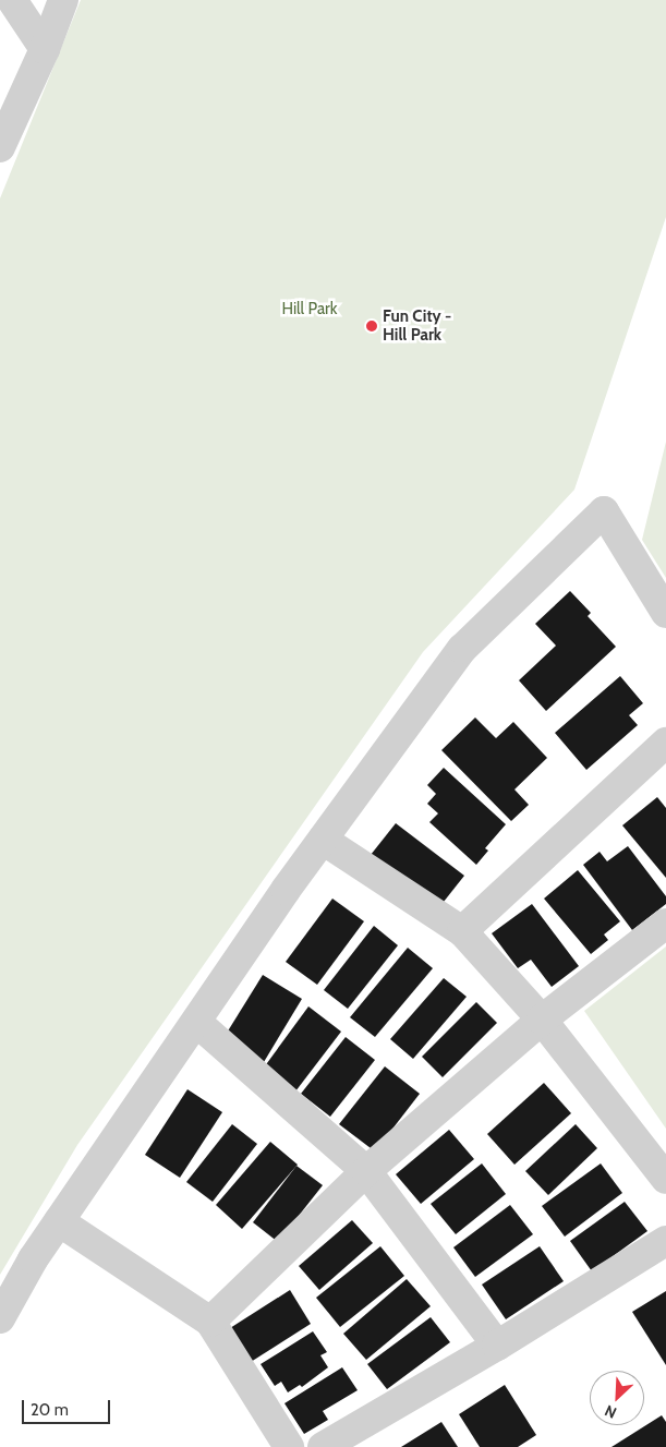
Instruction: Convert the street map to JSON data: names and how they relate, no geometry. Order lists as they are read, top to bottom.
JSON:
{
  "parks": ["Hill Park"],
  "places": ["Fun City - Hill Park"],
  "scale_bar": "20 m",
  "north": "bottom left"
}
